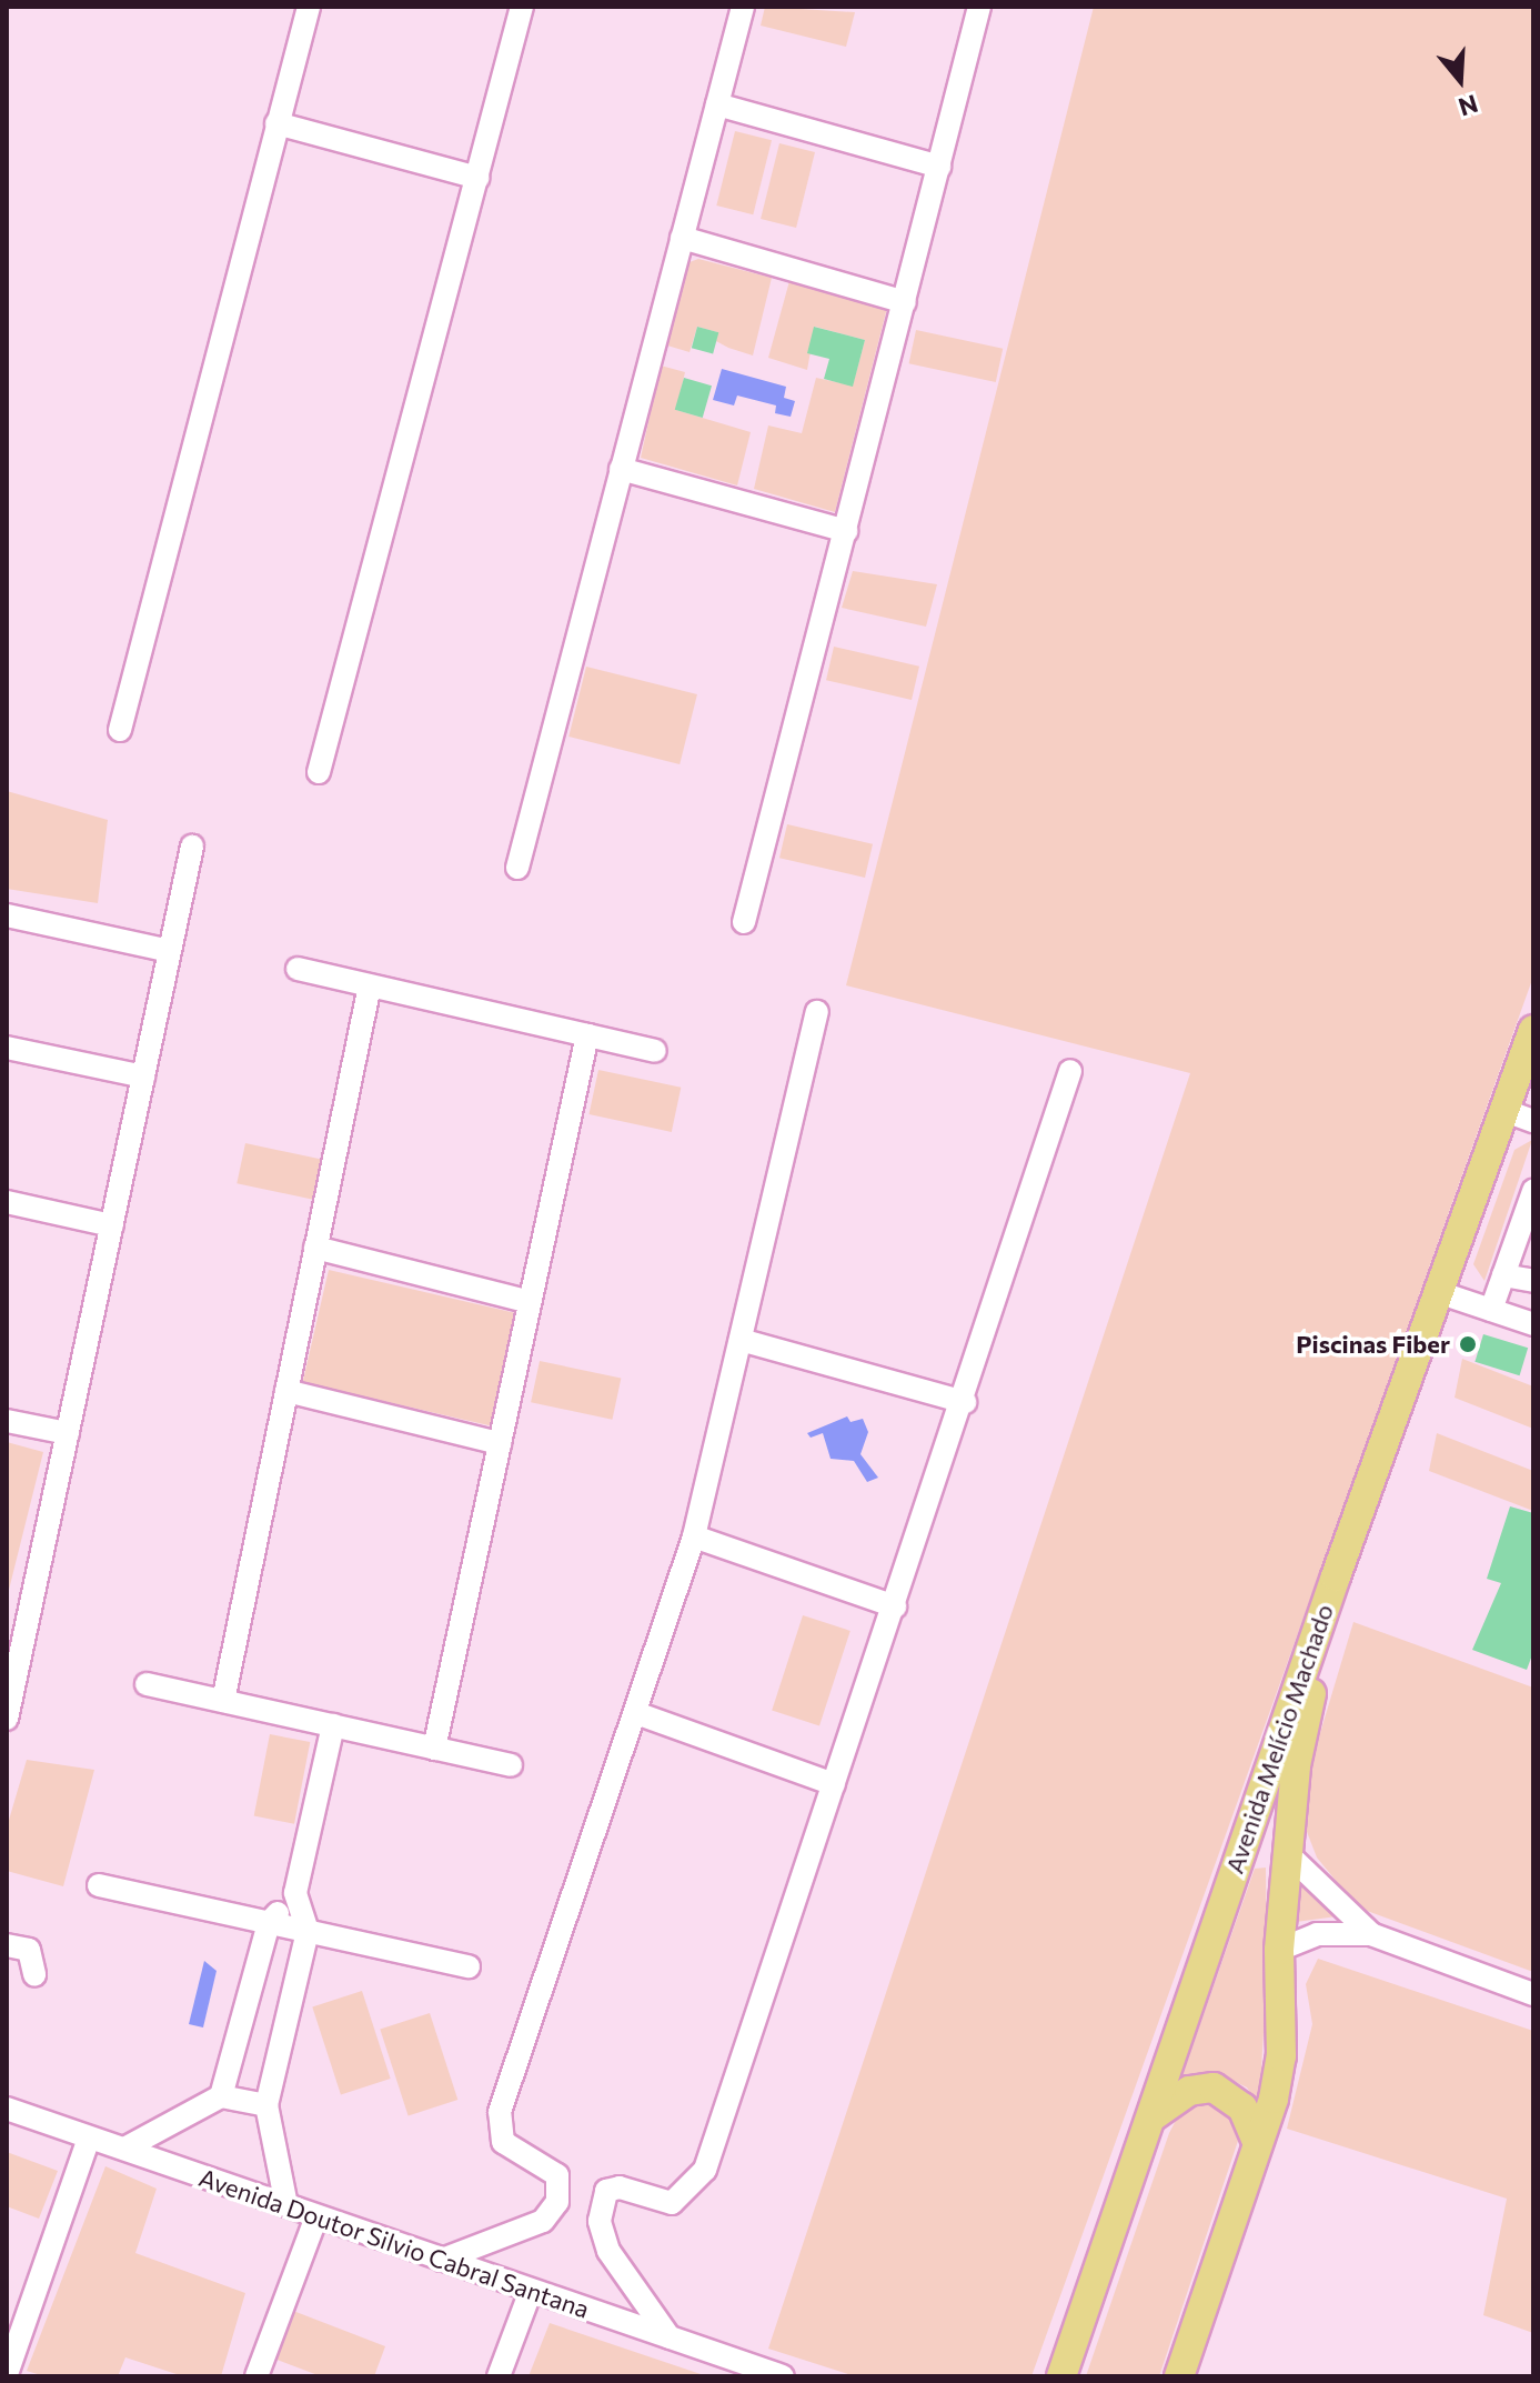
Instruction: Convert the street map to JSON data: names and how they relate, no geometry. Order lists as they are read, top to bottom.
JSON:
{
  "streets": {
    "main road": ["Avenida Melício Machado"],
    "street": ["Avenida Doutor Silvio Cabral Santana"]
  },
  "places": ["Piscinas Fiber"],
  "north": "bottom"
}
